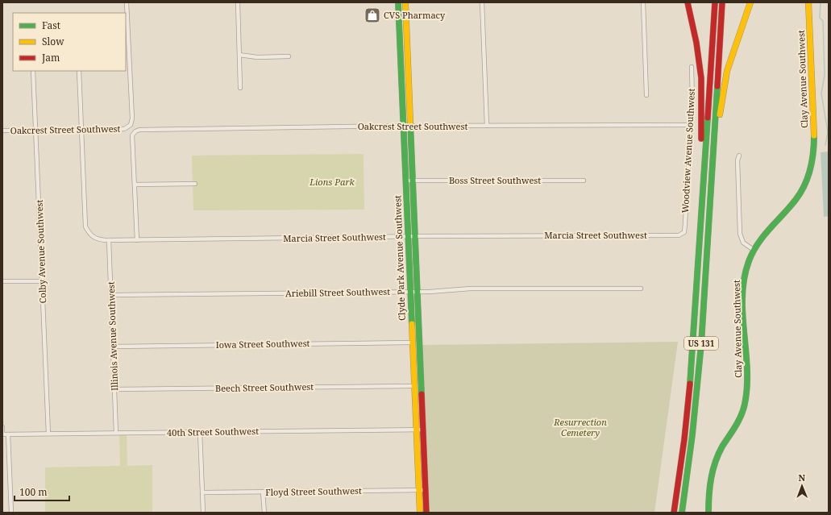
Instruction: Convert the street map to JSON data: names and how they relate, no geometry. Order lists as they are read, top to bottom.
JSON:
{
  "streets": {
    "main road": ["Clay Avenue Southwest", "Clyde Park Avenue Southwest", "US 131"],
    "street": [
      "Oakcrest Street Southwest",
      "Woodview Avenue Southwest",
      "Boss Street Southwest",
      "Marcia Street Southwest",
      "Colby Avenue Southwest",
      "Ariebill Street Southwest",
      "Illinois Avenue Southwest",
      "Iowa Street Southwest",
      "Beech Street Southwest",
      "40th Street Southwest",
      "Floyd Street Southwest"
    ]
  },
  "crossings": [
    ["Oakcrest Street Southwest", "Woodview Avenue Southwest"],
    ["Oakcrest Street Southwest", "Marcia Street Southwest"],
    ["Oakcrest Street Southwest", "Colby Avenue Southwest"],
    ["Oakcrest Street Southwest", "Clyde Park Avenue Southwest"],
    ["Woodview Avenue Southwest", "Marcia Street Southwest"],
    ["Boss Street Southwest", "Clyde Park Avenue Southwest"],
    ["Marcia Street Southwest", "Clyde Park Avenue Southwest"],
    ["Marcia Street Southwest", "Illinois Avenue Southwest"],
    ["Colby Avenue Southwest", "40th Street Southwest"],
    ["Clyde Park Avenue Southwest", "Ariebill Street Southwest"],
    ["Clyde Park Avenue Southwest", "Iowa Street Southwest"],
    ["Clyde Park Avenue Southwest", "Beech Street Southwest"],
    ["Clyde Park Avenue Southwest", "40th Street Southwest"],
    ["Clyde Park Avenue Southwest", "Floyd Street Southwest"],
    ["Ariebill Street Southwest", "Illinois Avenue Southwest"],
    ["Illinois Avenue Southwest", "Iowa Street Southwest"],
    ["Illinois Avenue Southwest", "Beech Street Southwest"],
    ["Illinois Avenue Southwest", "40th Street Southwest"]
  ],
  "parks": ["Lions Park", "Resurrection Cemetery"],
  "places": {
    "shop": ["CVS Pharmacy"]
  },
  "legend": ["Fast", "Slow", "Jam"],
  "scale_bar": "100 m",
  "north": "top"
}
